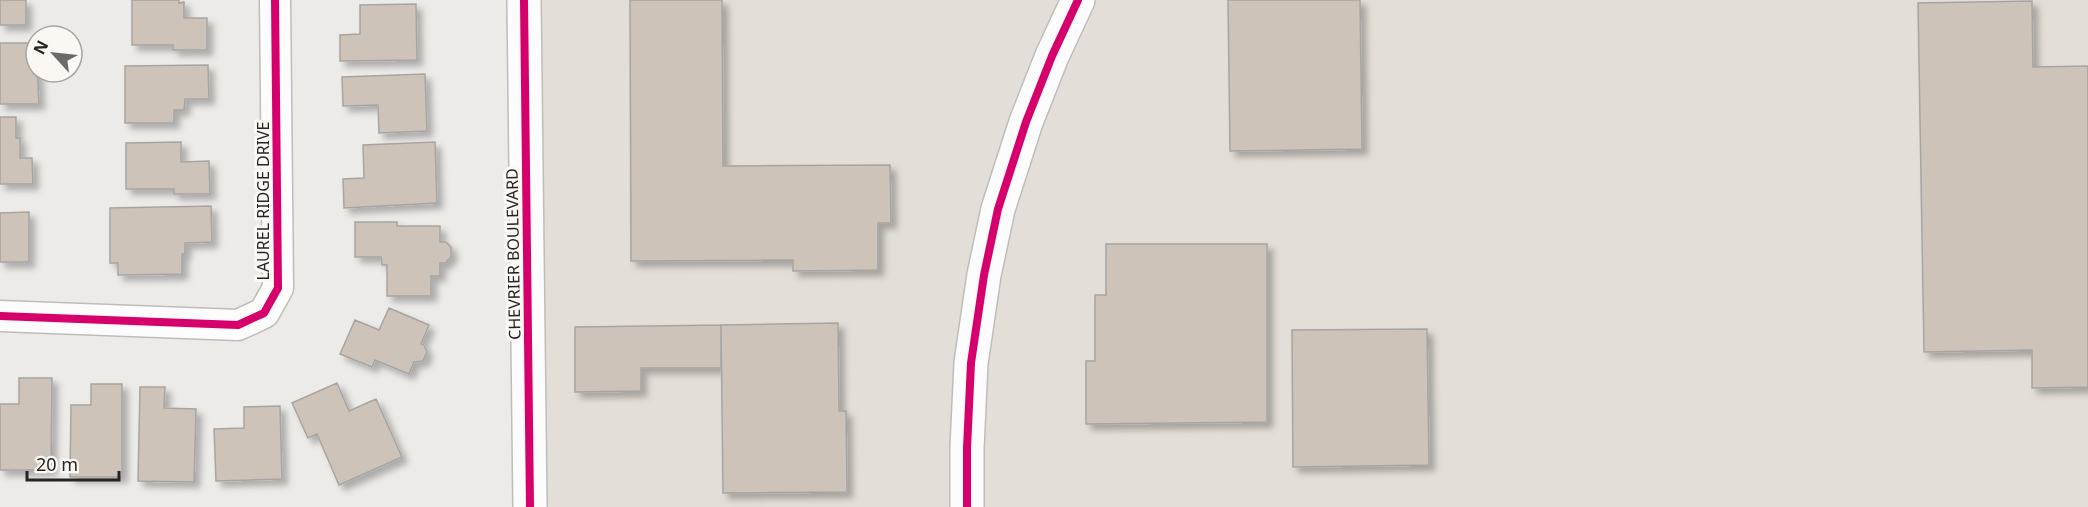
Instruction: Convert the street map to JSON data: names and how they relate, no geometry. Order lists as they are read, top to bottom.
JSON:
{
  "streets": {
    "street": ["LAUREL RIDGE DRIVE", "CHEVRIER BOULEVARD"]
  },
  "scale_bar": "20 m",
  "north": "top left"
}
